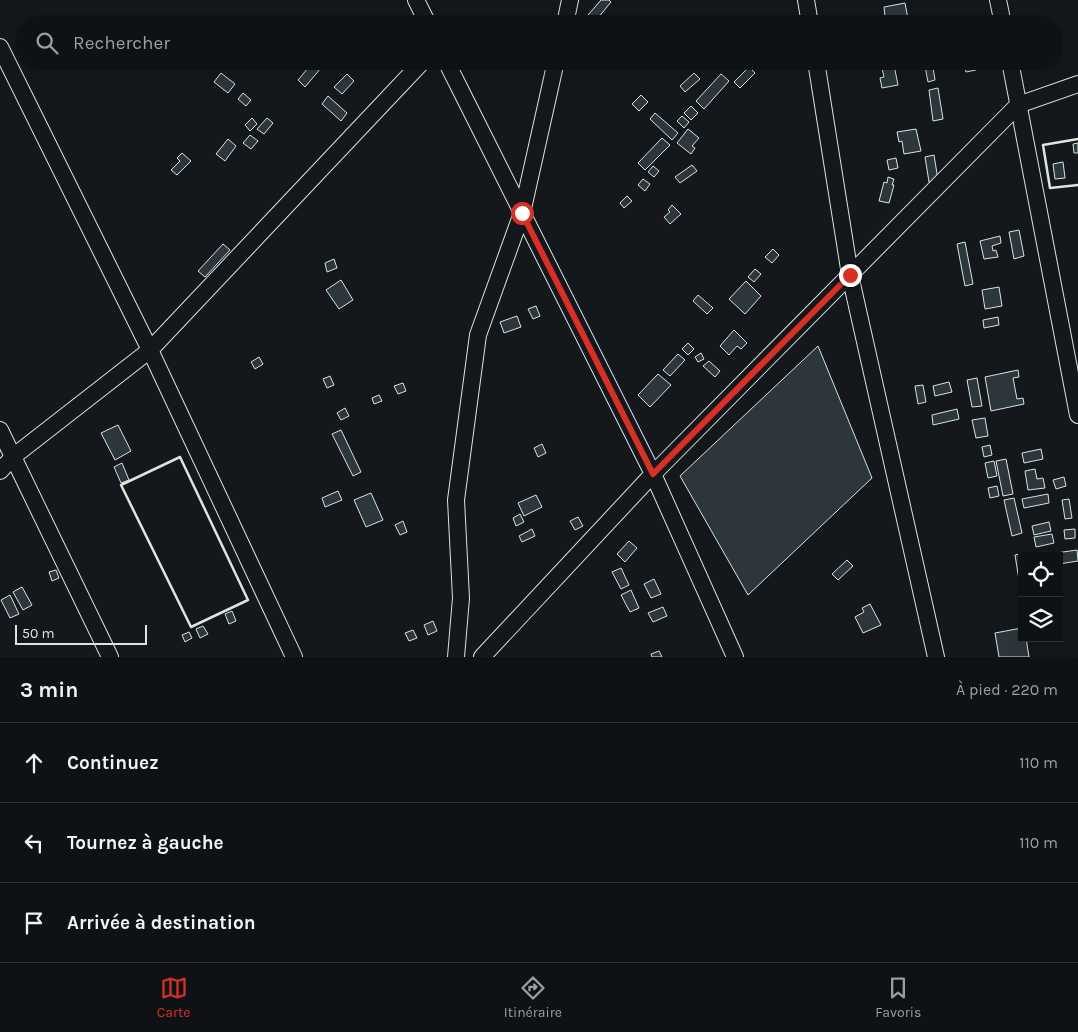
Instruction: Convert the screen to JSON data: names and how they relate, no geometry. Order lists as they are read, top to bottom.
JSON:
{
  "scale_bar": "50 m",
  "page": {
    "search": "Rechercher",
    "scale": "50 m",
    "heading": ["3 min", "À pied · 220 m"],
    "list": [
      ["Continuez", "110 m"],
      ["Tournez à gauche", "110 m"],
      "Arrivée à destination"
    ],
    "nav": ["Carte", "Itinéraire", "Favoris"]
  }
}
